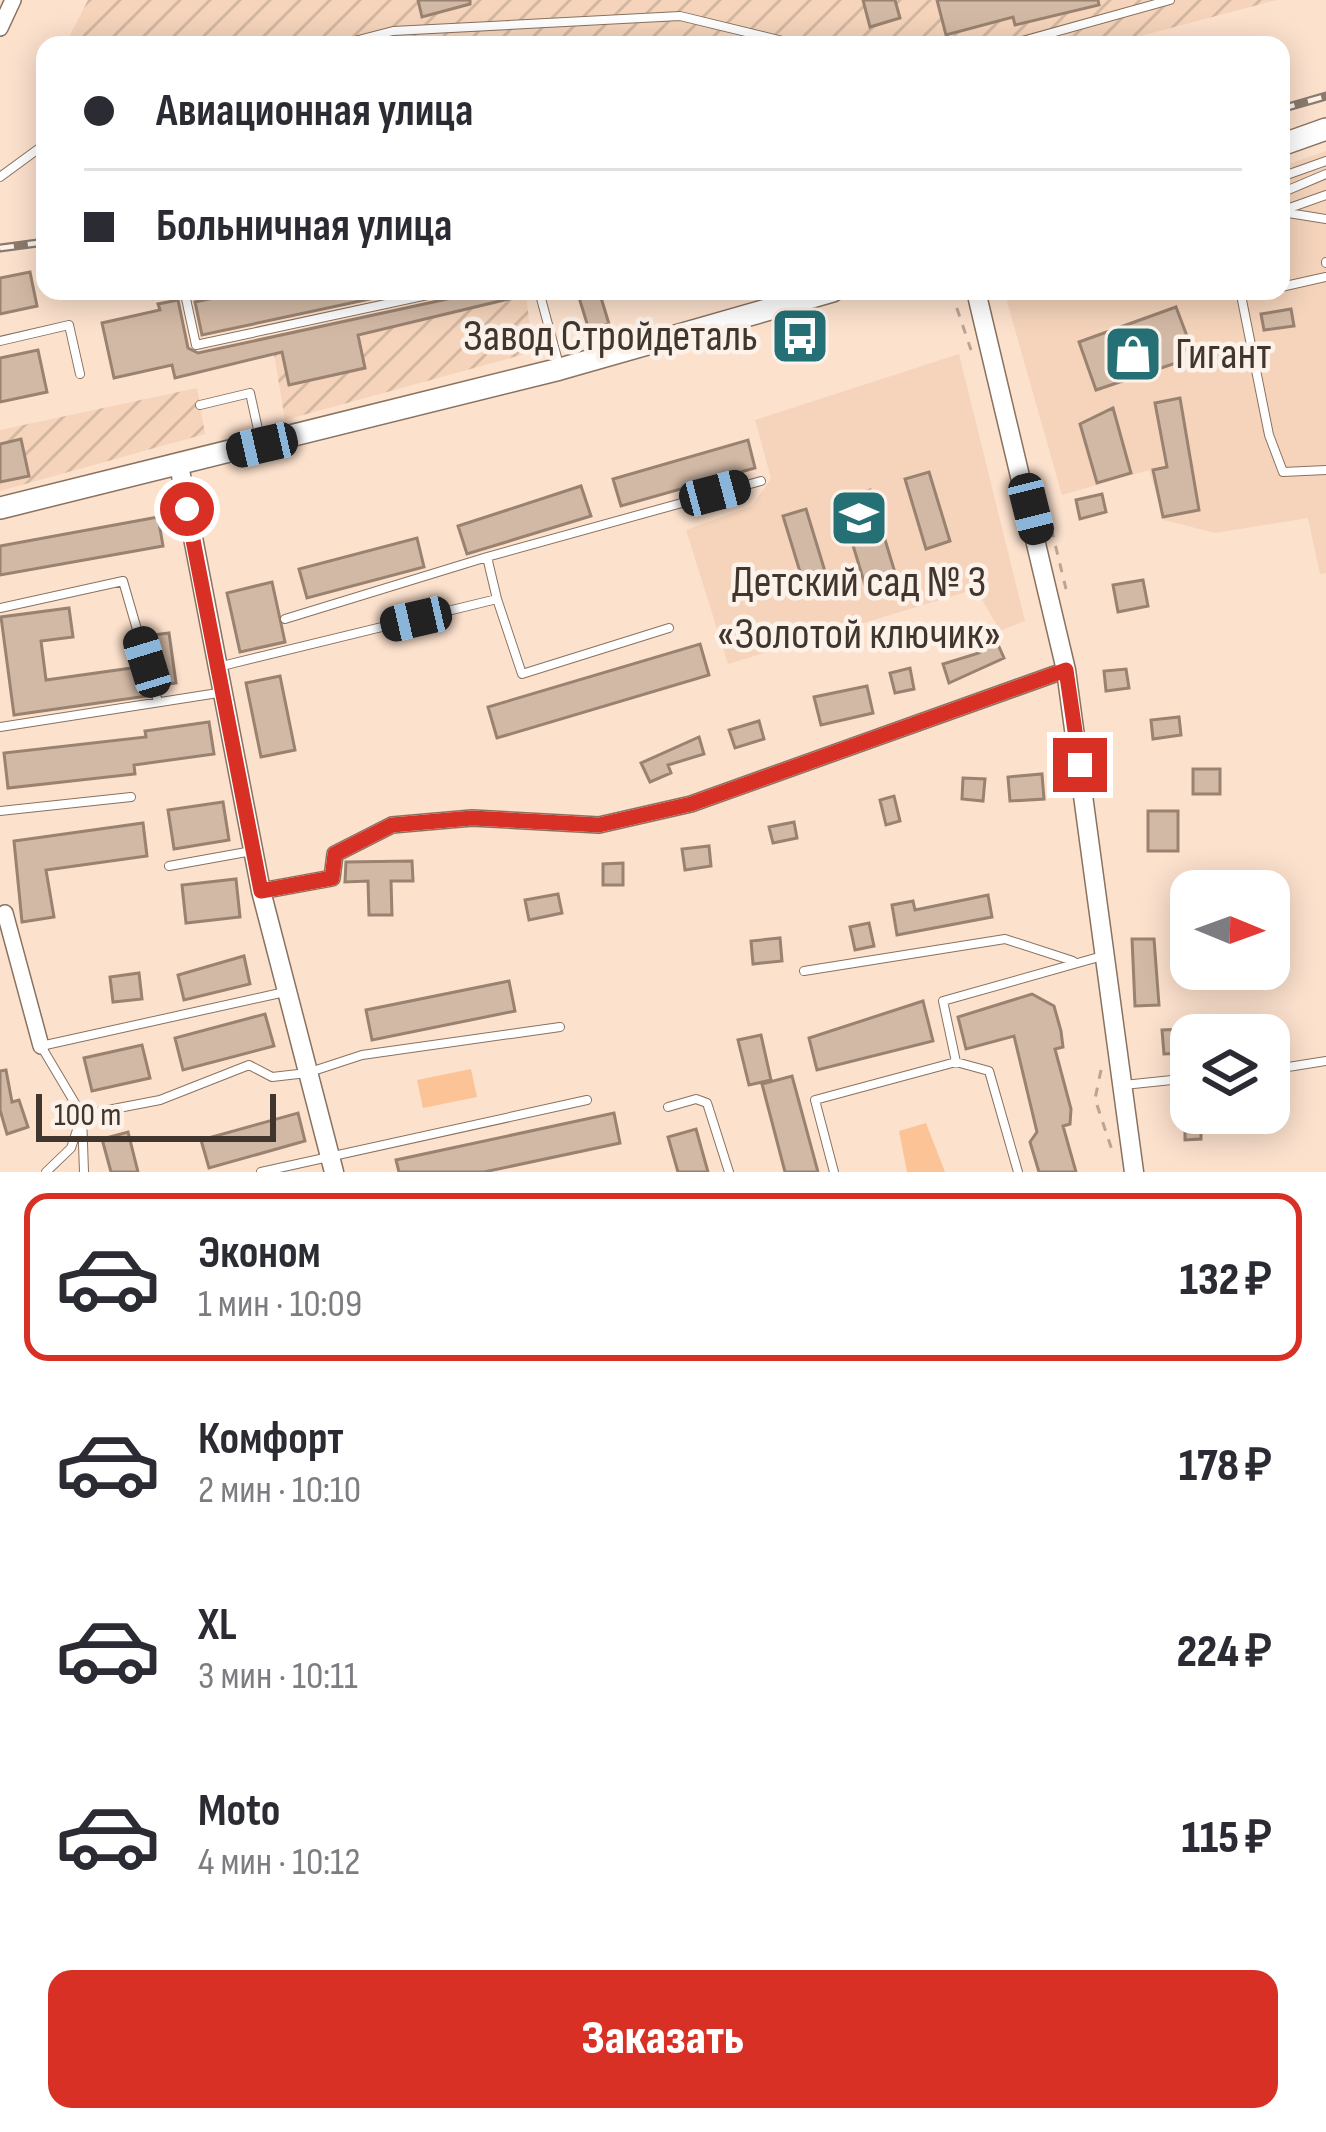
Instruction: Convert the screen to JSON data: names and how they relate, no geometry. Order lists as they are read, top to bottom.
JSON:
{
  "places": {
    "bus stop": ["Завод Стройдеталь"],
    "shop": ["Гигант"],
    "school or university": ["Детский сад № 3 «Золотой ключик»"]
  },
  "scale_bar": "100 m",
  "north": "right",
  "page": {
    "banner": ["Авиационная улица", "Больничная улица"],
    "scale": "100 m",
    "list": [
      {
        "name": "Эконом",
        "note": "1 мин · 10:09",
        "value": "132 ₽"
      },
      {
        "name": "Комфорт",
        "note": "2 мин · 10:10",
        "value": "178 ₽"
      },
      {
        "name": "XL",
        "note": "3 мин · 10:11",
        "value": "224 ₽"
      },
      {
        "name": "Moto",
        "note": "4 мин · 10:12",
        "value": "115 ₽"
      }
    ],
    "buttons": "Заказать"
  }
}
